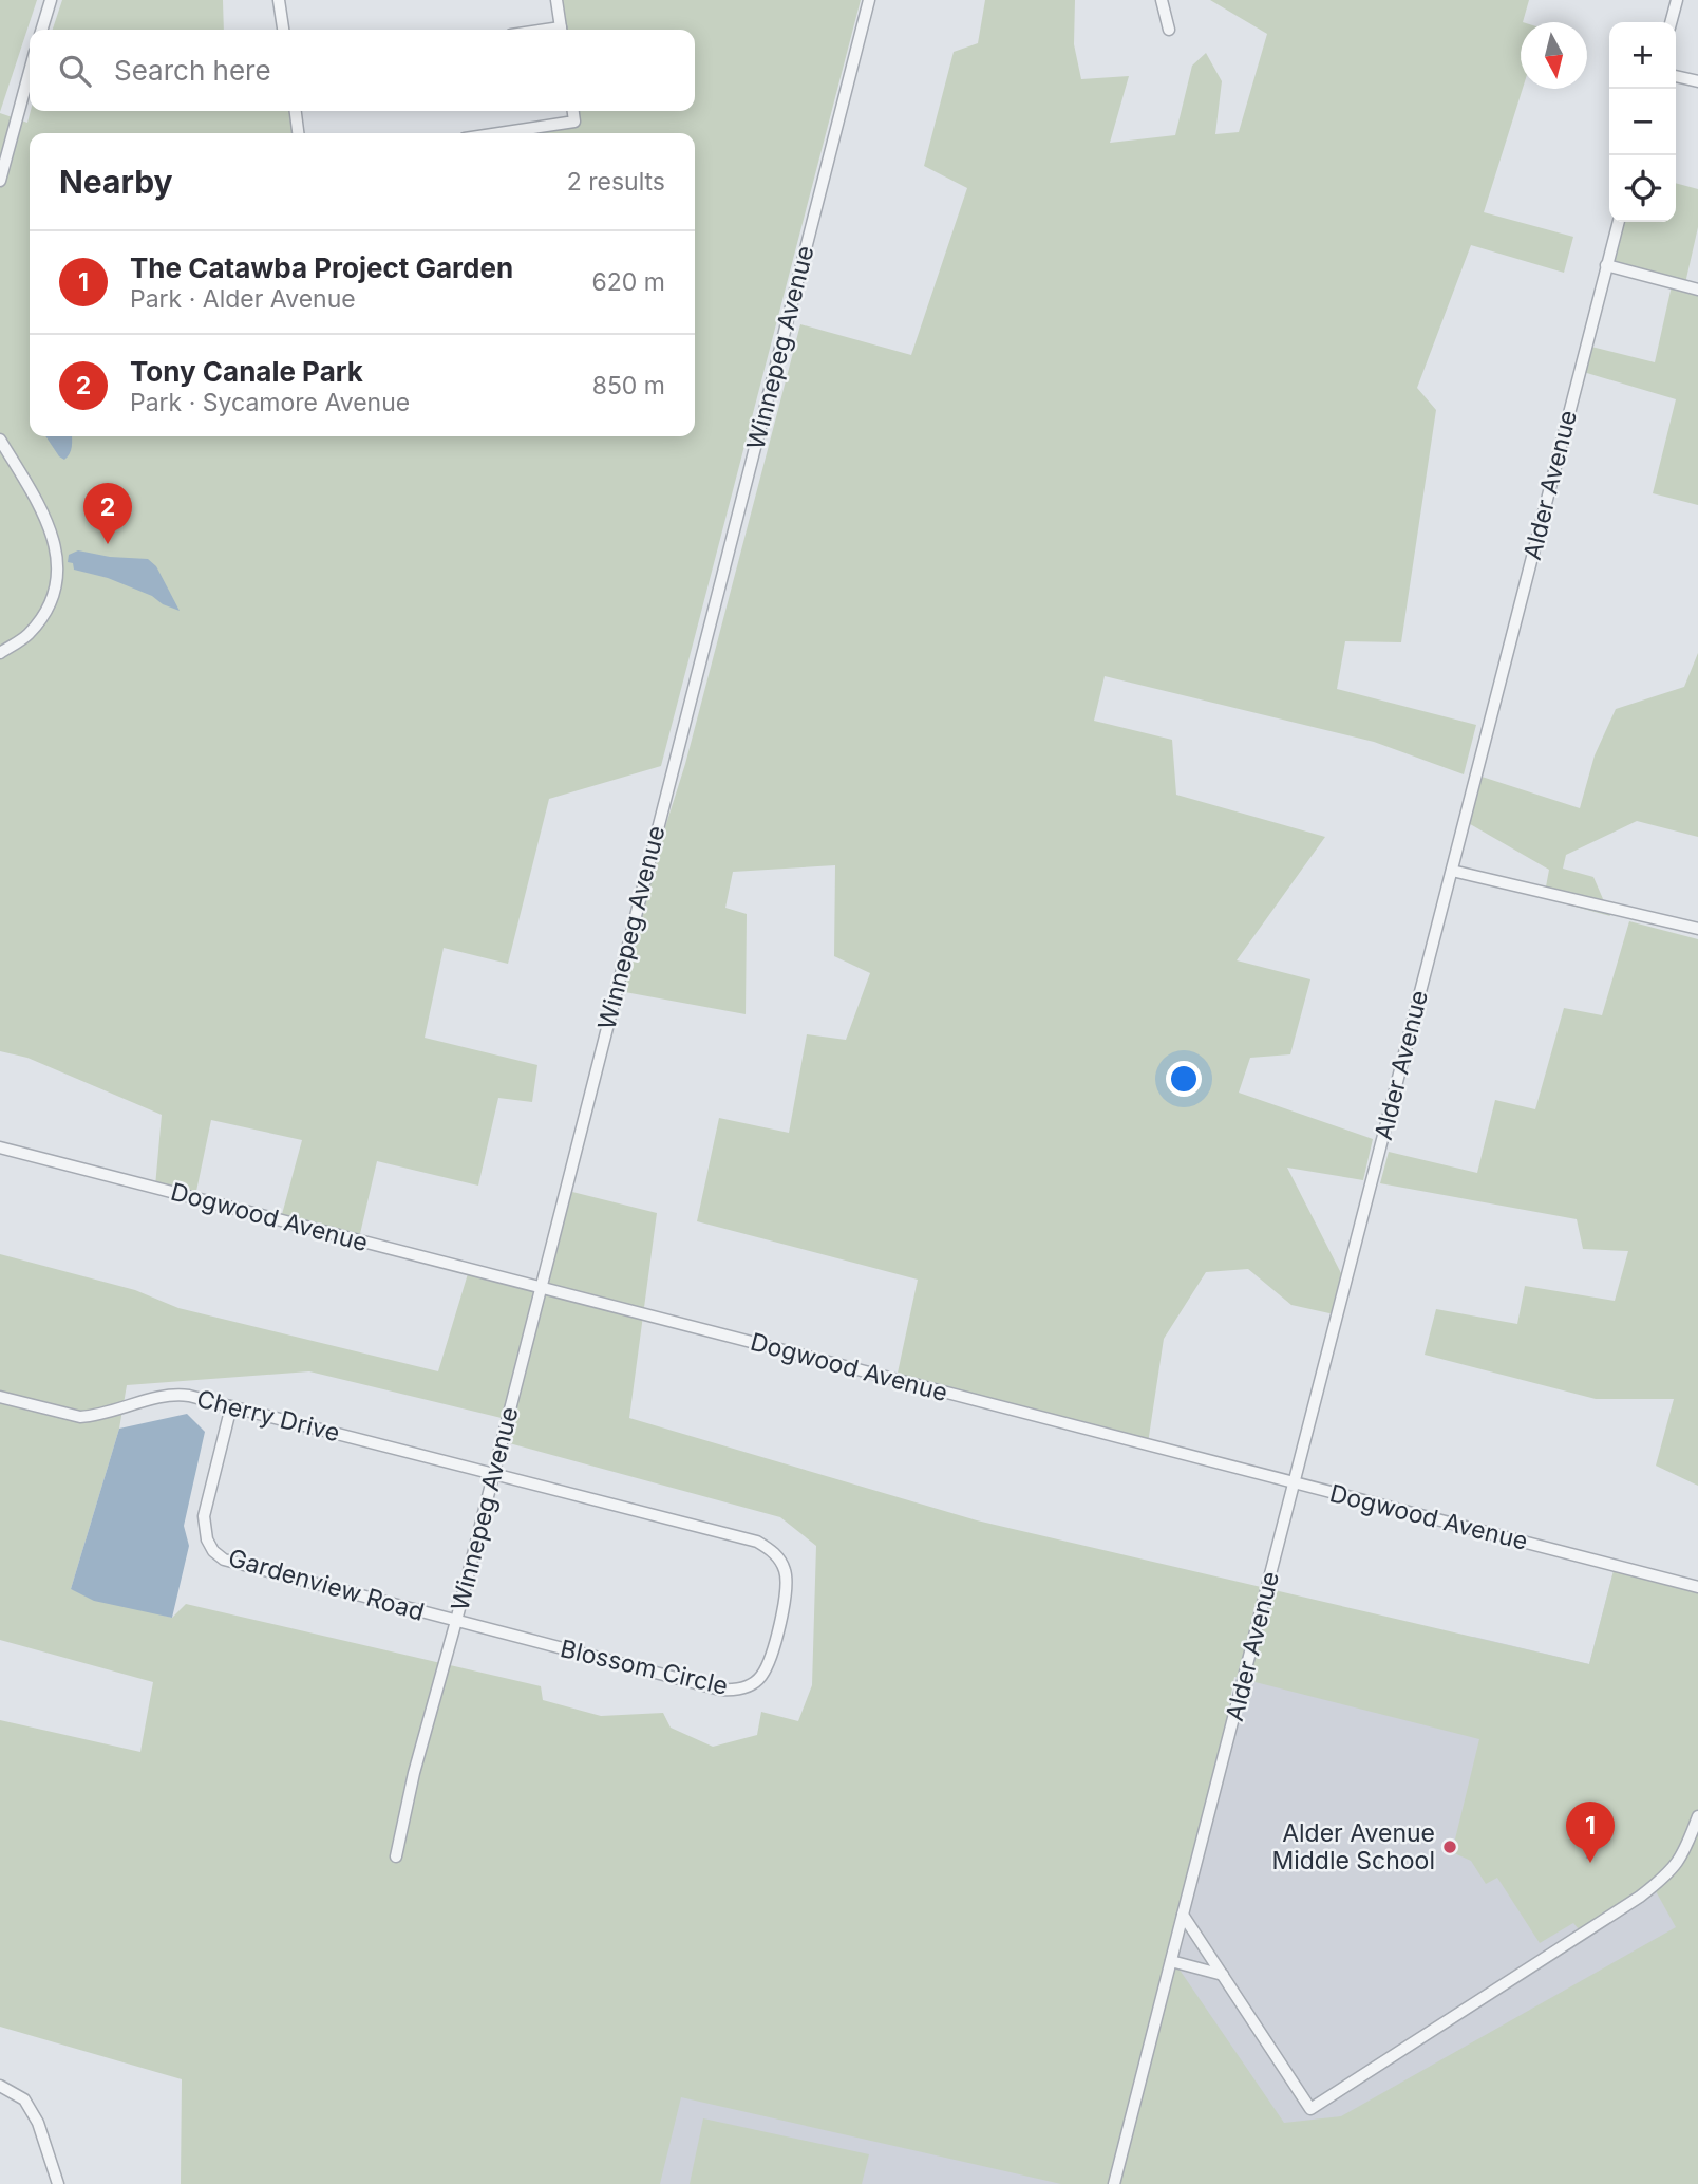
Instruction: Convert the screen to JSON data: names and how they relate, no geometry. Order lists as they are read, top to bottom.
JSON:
{
  "streets": {
    "street": [
      "Winnepeg Avenue",
      "Alder Avenue",
      "Dogwood Avenue",
      "Cherry Drive",
      "Gardenview Road",
      "Blossom Circle"
    ]
  },
  "crossings": [
    ["Winnepeg Avenue", "Dogwood Avenue"],
    ["Winnepeg Avenue", "Cherry Drive"],
    ["Winnepeg Avenue", "Gardenview Road"],
    ["Winnepeg Avenue", "Blossom Circle"],
    ["Alder Avenue", "Dogwood Avenue"],
    ["Cherry Drive", "Gardenview Road"],
    ["Cherry Drive", "Blossom Circle"],
    ["Gardenview Road", "Blossom Circle"]
  ],
  "places": ["Alder Avenue Middle School"],
  "north": "bottom",
  "page": {
    "map_buttons": ["+", "−"],
    "search": "Search here",
    "heading": ["Nearby", "2 results"],
    "list": [
      {
        "mark": "1",
        "name": "The Catawba Project Garden",
        "note": "Park · Alder Avenue",
        "value": "620 m"
      },
      {
        "mark": "2",
        "name": "Tony Canale Park",
        "note": "Park · Sycamore Avenue",
        "value": "850 m"
      }
    ],
    "pins": ["2", "1"]
  }
}
